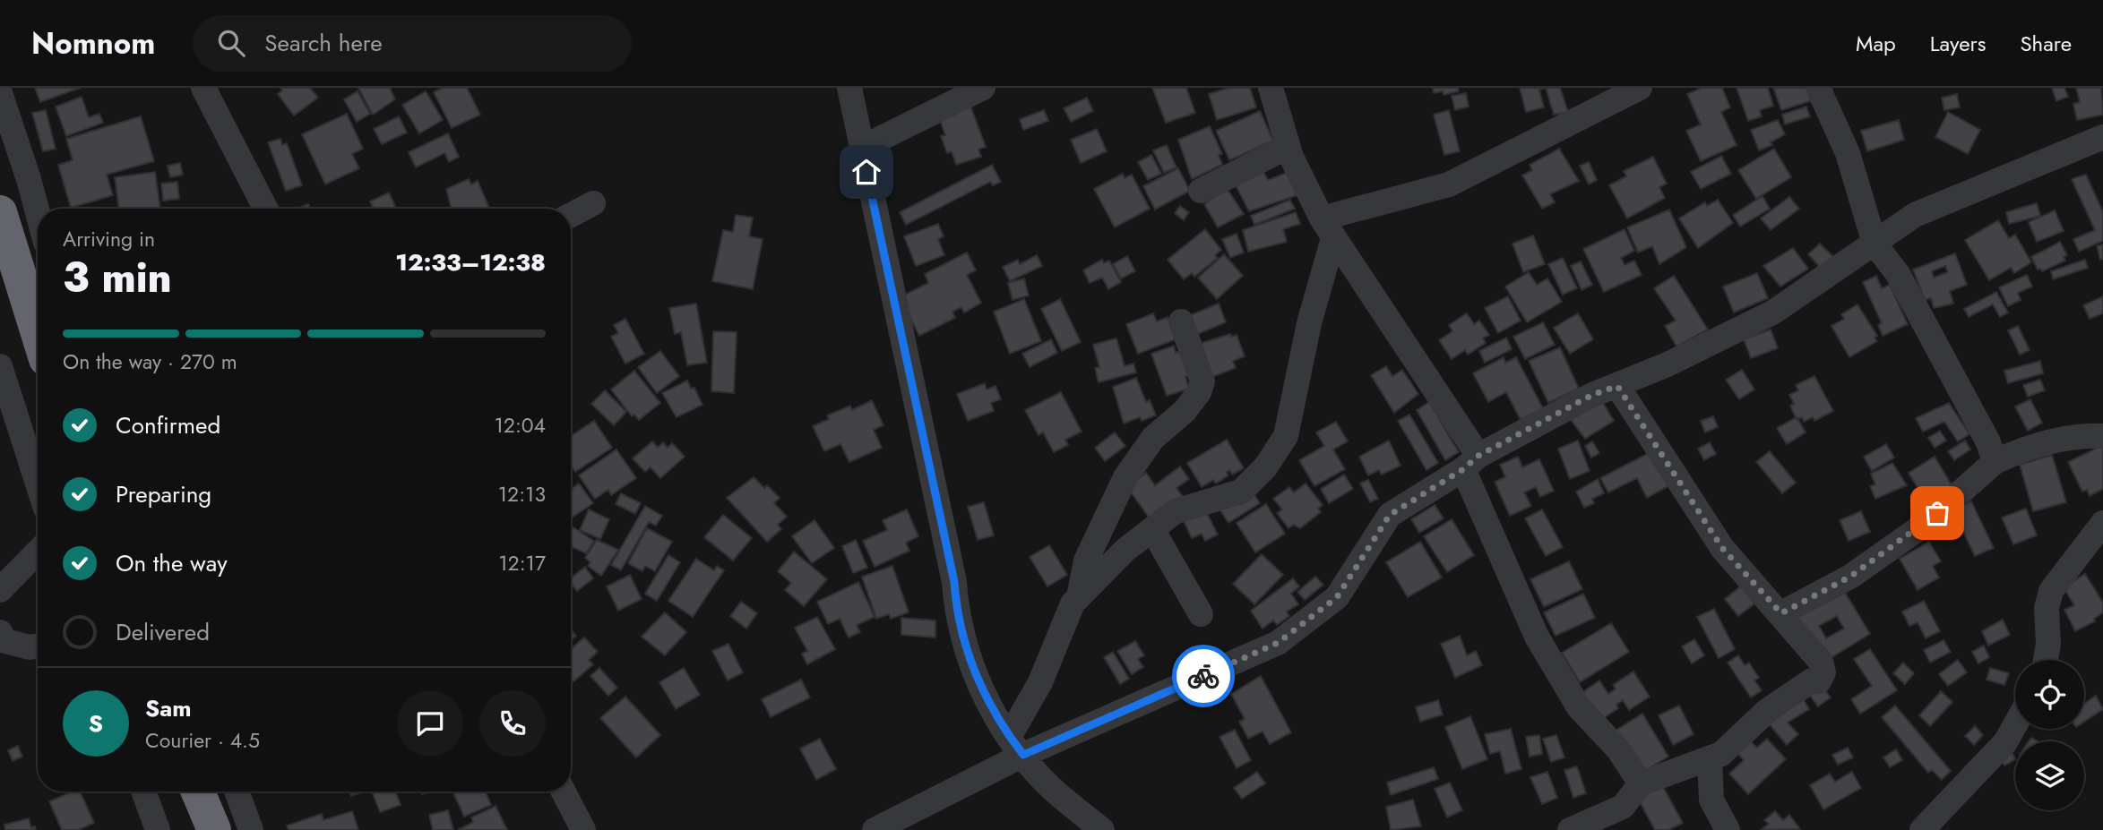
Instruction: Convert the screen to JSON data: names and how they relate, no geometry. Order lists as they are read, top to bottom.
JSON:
{
  "page": {
    "header": "Nomnom",
    "search": "Search here",
    "nav": ["Map", "Layers", "Share"],
    "heading": ["3 min", "Arriving in", "12:33–12:38"],
    "panel": ["Sam", "Courier · 4.5"],
    "bar": "On the way · 270 m",
    "list": [
      ["Confirmed", "12:04"],
      ["Preparing", "12:13"],
      ["On the way", "12:17"],
      "Delivered"
    ],
    "round": "S"
  }
}
